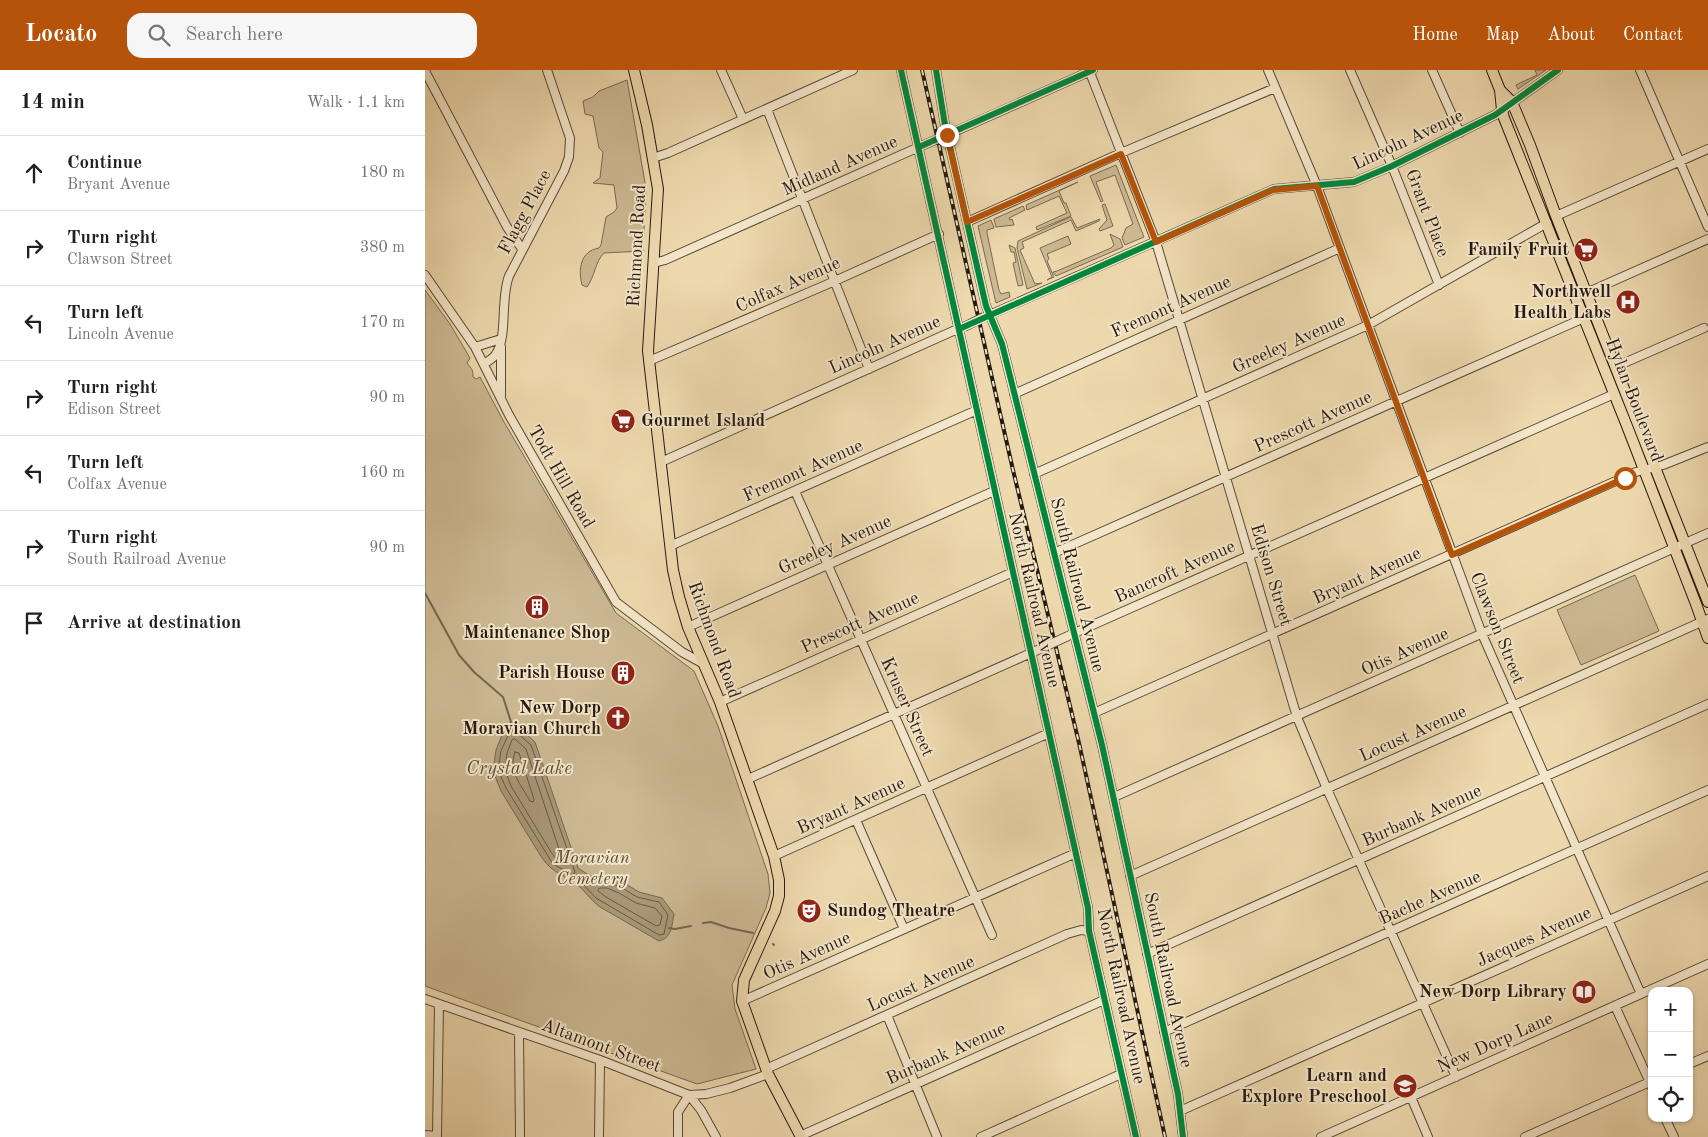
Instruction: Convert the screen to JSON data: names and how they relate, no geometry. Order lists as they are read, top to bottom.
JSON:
{
  "streets": {
    "main road": ["Richmond Road", "Hylan Boulevard"],
    "street": [
      "Lincoln Avenue",
      "Midland Avenue",
      "Flagg Place",
      "Grant Place",
      "Colfax Avenue",
      "Fremont Avenue",
      "Greeley Avenue",
      "Prescott Avenue",
      "Todt Hill Road",
      "Bancroft Avenue",
      "Edison Street",
      "Bryant Avenue",
      "South Railroad Avenue",
      "North Railroad Avenue",
      "Clawson Street",
      "Otis Avenue",
      "Kruser Street",
      "Locust Avenue",
      "Burbank Avenue",
      "Bache Avenue",
      "Jacques Avenue",
      "New Dorp Lane",
      "Altamont Street"
    ]
  },
  "crossings": [
    ["Lincoln Avenue", "Grant Place"],
    ["Lincoln Avenue", "Richmond Road"],
    ["Lincoln Avenue", "Hylan Boulevard"],
    ["Lincoln Avenue", "Edison Street"],
    ["Lincoln Avenue", "South Railroad Avenue"],
    ["Lincoln Avenue", "North Railroad Avenue"],
    ["Lincoln Avenue", "Clawson Street"],
    ["Midland Avenue", "Richmond Road"],
    ["Midland Avenue", "Edison Street"],
    ["Midland Avenue", "South Railroad Avenue"],
    ["Midland Avenue", "North Railroad Avenue"],
    ["Flagg Place", "Todt Hill Road"],
    ["Grant Place", "Greeley Avenue"],
    ["Richmond Road", "Colfax Avenue"],
    ["Richmond Road", "Fremont Avenue"],
    ["Richmond Road", "Greeley Avenue"],
    ["Richmond Road", "Prescott Avenue"],
    ["Richmond Road", "Todt Hill Road"],
    ["Richmond Road", "Bancroft Avenue"],
    ["Richmond Road", "Bryant Avenue"],
    ["Richmond Road", "Otis Avenue"],
    ["Richmond Road", "Locust Avenue"],
    ["Richmond Road", "Burbank Avenue"],
    ["Richmond Road", "Altamont Street"],
    ["Colfax Avenue", "North Railroad Avenue"],
    ["Fremont Avenue", "Edison Street"],
    ["Fremont Avenue", "South Railroad Avenue"],
    ["Fremont Avenue", "North Railroad Avenue"],
    ["Fremont Avenue", "Clawson Street"],
    ["Fremont Avenue", "Kruser Street"],
    ["Greeley Avenue", "Hylan Boulevard"],
    ["Greeley Avenue", "Edison Street"],
    ["Greeley Avenue", "South Railroad Avenue"],
    ["Greeley Avenue", "North Railroad Avenue"],
    ["Greeley Avenue", "Clawson Street"],
    ["Greeley Avenue", "Kruser Street"],
    ["Hylan Boulevard", "Prescott Avenue"],
    ["Hylan Boulevard", "Bancroft Avenue"],
    ["Hylan Boulevard", "Bryant Avenue"],
    ["Hylan Boulevard", "Otis Avenue"],
    ["Hylan Boulevard", "Locust Avenue"],
    ["Prescott Avenue", "Edison Street"],
    ["Prescott Avenue", "South Railroad Avenue"],
    ["Prescott Avenue", "North Railroad Avenue"],
    ["Prescott Avenue", "Clawson Street"],
    ["Prescott Avenue", "Kruser Street"],
    ["Bancroft Avenue", "Edison Street"],
    ["Bancroft Avenue", "South Railroad Avenue"],
    ["Bancroft Avenue", "North Railroad Avenue"],
    ["Bancroft Avenue", "Clawson Street"],
    ["Bancroft Avenue", "Kruser Street"],
    ["Edison Street", "Bryant Avenue"],
    ["Edison Street", "Otis Avenue"],
    ["Edison Street", "Locust Avenue"],
    ["Edison Street", "Burbank Avenue"],
    ["Edison Street", "Bache Avenue"],
    ["Edison Street", "Jacques Avenue"],
    ["Edison Street", "New Dorp Lane"],
    ["Bryant Avenue", "South Railroad Avenue"],
    ["Bryant Avenue", "North Railroad Avenue"],
    ["Bryant Avenue", "Clawson Street"],
    ["Bryant Avenue", "Kruser Street"],
    ["South Railroad Avenue", "Otis Avenue"],
    ["South Railroad Avenue", "Locust Avenue"],
    ["South Railroad Avenue", "Burbank Avenue"],
    ["South Railroad Avenue", "Bache Avenue"],
    ["South Railroad Avenue", "Jacques Avenue"],
    ["North Railroad Avenue", "Otis Avenue"],
    ["North Railroad Avenue", "Locust Avenue"],
    ["North Railroad Avenue", "Burbank Avenue"],
    ["Clawson Street", "Otis Avenue"],
    ["Clawson Street", "Locust Avenue"],
    ["Clawson Street", "Burbank Avenue"],
    ["Clawson Street", "Bache Avenue"],
    ["Clawson Street", "Jacques Avenue"],
    ["Clawson Street", "New Dorp Lane"],
    ["Otis Avenue", "Kruser Street"],
    ["Locust Avenue", "Altamont Street"]
  ],
  "water": ["Crystal Lake"],
  "parks": ["Moravian Cemetery"],
  "places": {
    "supermarket": ["Family Fruit", "Gourmet Island"],
    "hospital": ["Northwell Health Labs"],
    "building": ["Maintenance Shop", "Parish House"],
    "church": ["New Dorp Moravian Church"],
    "theatre": ["Sundog Theatre"],
    "library": ["New Dorp Library"],
    "school or university": ["Learn and Explore Preschool"]
  },
  "page": {
    "header": "Locato",
    "search": "Search here",
    "nav": [
      "Home",
      "Map",
      "About",
      "Contact"
    ],
    "heading": ["14 min", "Walk · 1.1 km"],
    "list": [
      ["Continue", "Bryant Avenue", "180 m"],
      ["Turn right", "Clawson Street", "380 m"],
      ["Turn left", "Lincoln Avenue", "170 m"],
      ["Turn right", "Edison Street", "90 m"],
      ["Turn left", "Colfax Avenue", "160 m"],
      ["Turn right", "South Railroad Avenue", "90 m"],
      "Arrive at destination"
    ],
    "map_buttons": ["+", "−"]
  }
}
